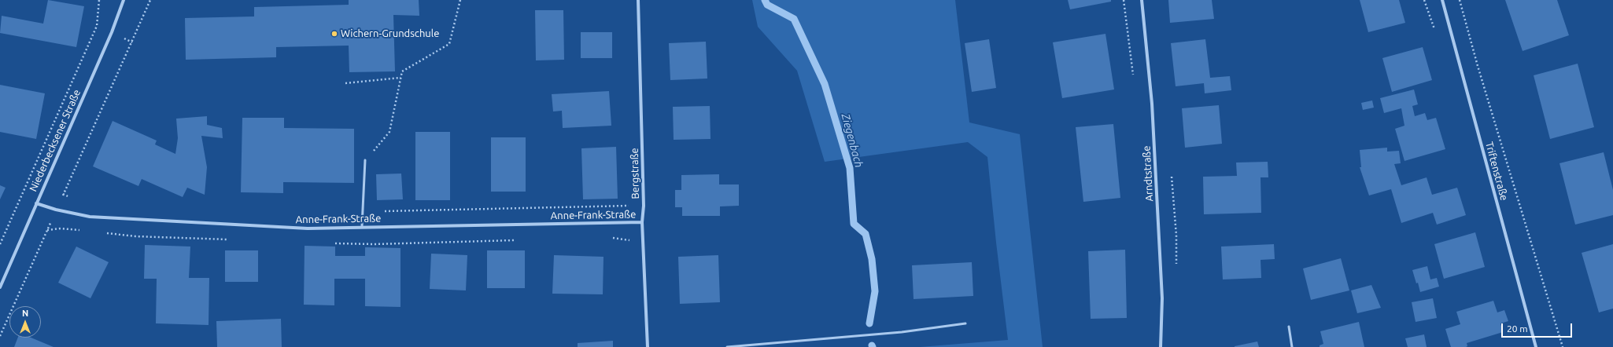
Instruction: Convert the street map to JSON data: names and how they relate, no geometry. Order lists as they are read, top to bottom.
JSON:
{
  "streets": {
    "street": [
      "Niederbecksener Straße",
      "Triftenstraße",
      "Bergstraße",
      "Arndtstraße",
      "Anne-Frank-Straße"
    ]
  },
  "crossings": [
    ["Niederbecksener Straße", "Anne-Frank-Straße"],
    ["Bergstraße", "Anne-Frank-Straße"]
  ],
  "water": ["Ziegenbach"],
  "places": ["Wichern-Grundschule"],
  "scale_bar": "20 m",
  "north": "top"
}
